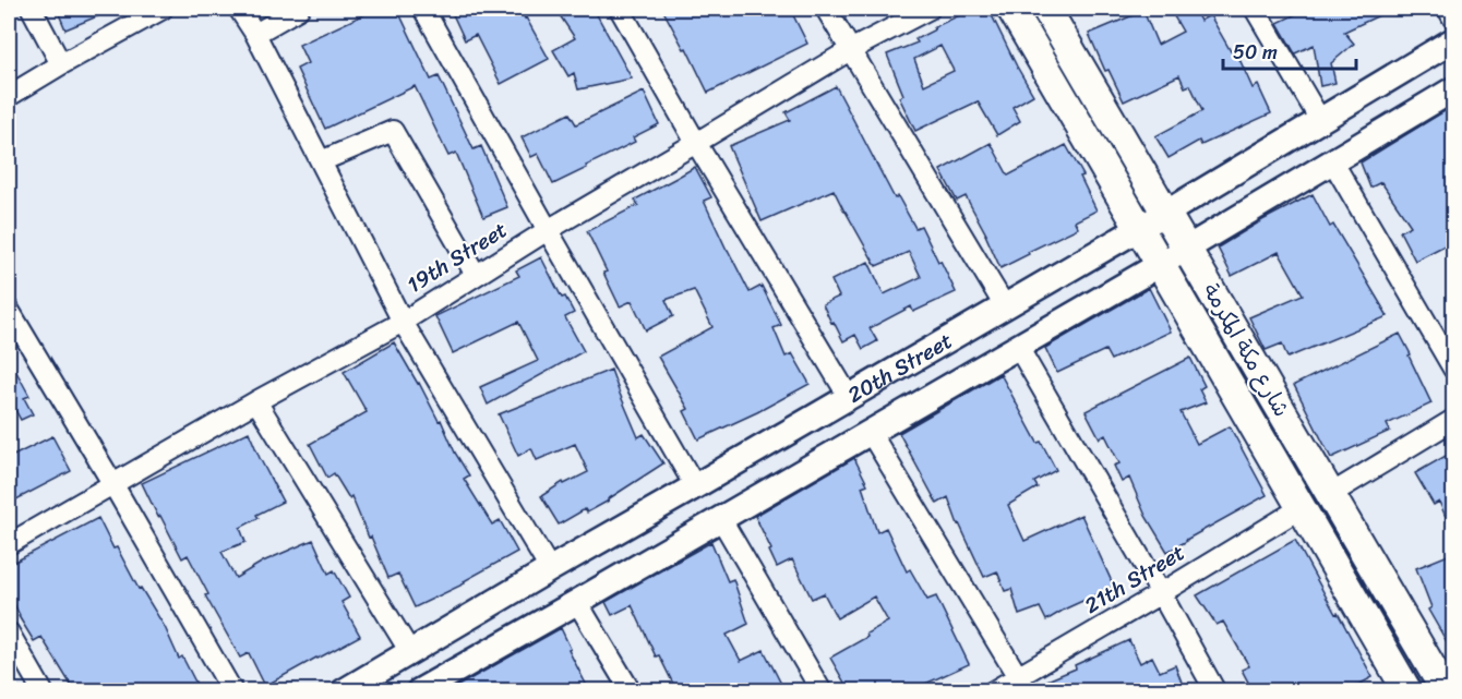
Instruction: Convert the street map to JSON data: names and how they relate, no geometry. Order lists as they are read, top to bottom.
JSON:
{
  "streets": {
    "main road": ["شارع مكة المكرمة"],
    "street": ["19th Street", "20th Street", "21th Street"]
  },
  "crossings": [
    ["شارع مكة المكرمة", "20th Street"],
    ["شارع مكة المكرمة", "21th Street"]
  ],
  "scale_bar": "50 m"
}
